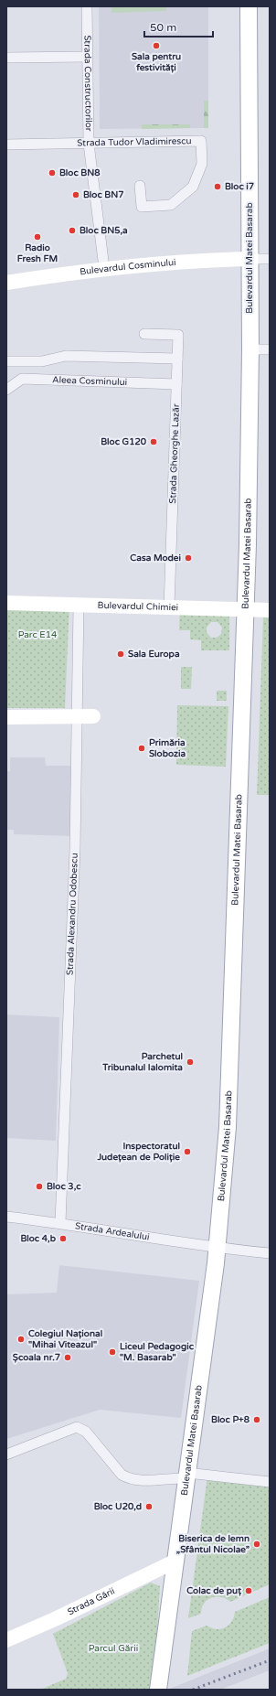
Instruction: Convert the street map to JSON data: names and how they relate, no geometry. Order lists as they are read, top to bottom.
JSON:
{
  "streets": {
    "main road": ["Bulevardul Matei Basarab"],
    "street": [
      "Strada Constructorilor",
      "Strada Tudor Vladimirescu",
      "Bulevardul Cosminului",
      "Aleea Cosminului",
      "Strada Gheorghe Lazăr",
      "Bulevardul Chimiei",
      "Strada Alexandru Odobescu",
      "Strada Ardealului",
      "Strada Gării"
    ]
  },
  "crossings": [
    ["Strada Constructorilor", "Strada Tudor Vladimirescu"],
    ["Strada Constructorilor", "Bulevardul Cosminului"],
    ["Bulevardul Matei Basarab", "Bulevardul Cosminului"],
    ["Bulevardul Matei Basarab", "Bulevardul Chimiei"],
    ["Bulevardul Matei Basarab", "Strada Ardealului"],
    ["Bulevardul Matei Basarab", "Strada Gării"],
    ["Aleea Cosminului", "Strada Gheorghe Lazăr"],
    ["Strada Gheorghe Lazăr", "Bulevardul Chimiei"],
    ["Bulevardul Chimiei", "Strada Alexandru Odobescu"],
    ["Strada Alexandru Odobescu", "Strada Ardealului"]
  ],
  "parks": ["Parc E14", "Parcul Gării"],
  "places": [
    "Sala pentru festivități",
    "Bloc BN8",
    "Bloc i7",
    "Bloc BN7",
    "Bloc BN5,a",
    "Radio Fresh FM",
    "Bloc G120",
    "Casa Modei",
    "Sala Europa",
    "Primăria Slobozia",
    "Parchetul Tribunalul Ialomita",
    "Inspectoratul Județean de Poliție",
    "Bloc 3,c",
    "Bloc 4,b",
    "Colegiul Național \"Mihai Viteazul\"",
    "Liceul Pedagogic \"M. Basarab\"",
    "Școala nr.7",
    "Bloc P+8",
    "Bloc U20,d",
    "Biserica de lemn „Sfântul Nicolae”",
    "Colac de puț"
  ],
  "scale_bar": "50 m"
}
